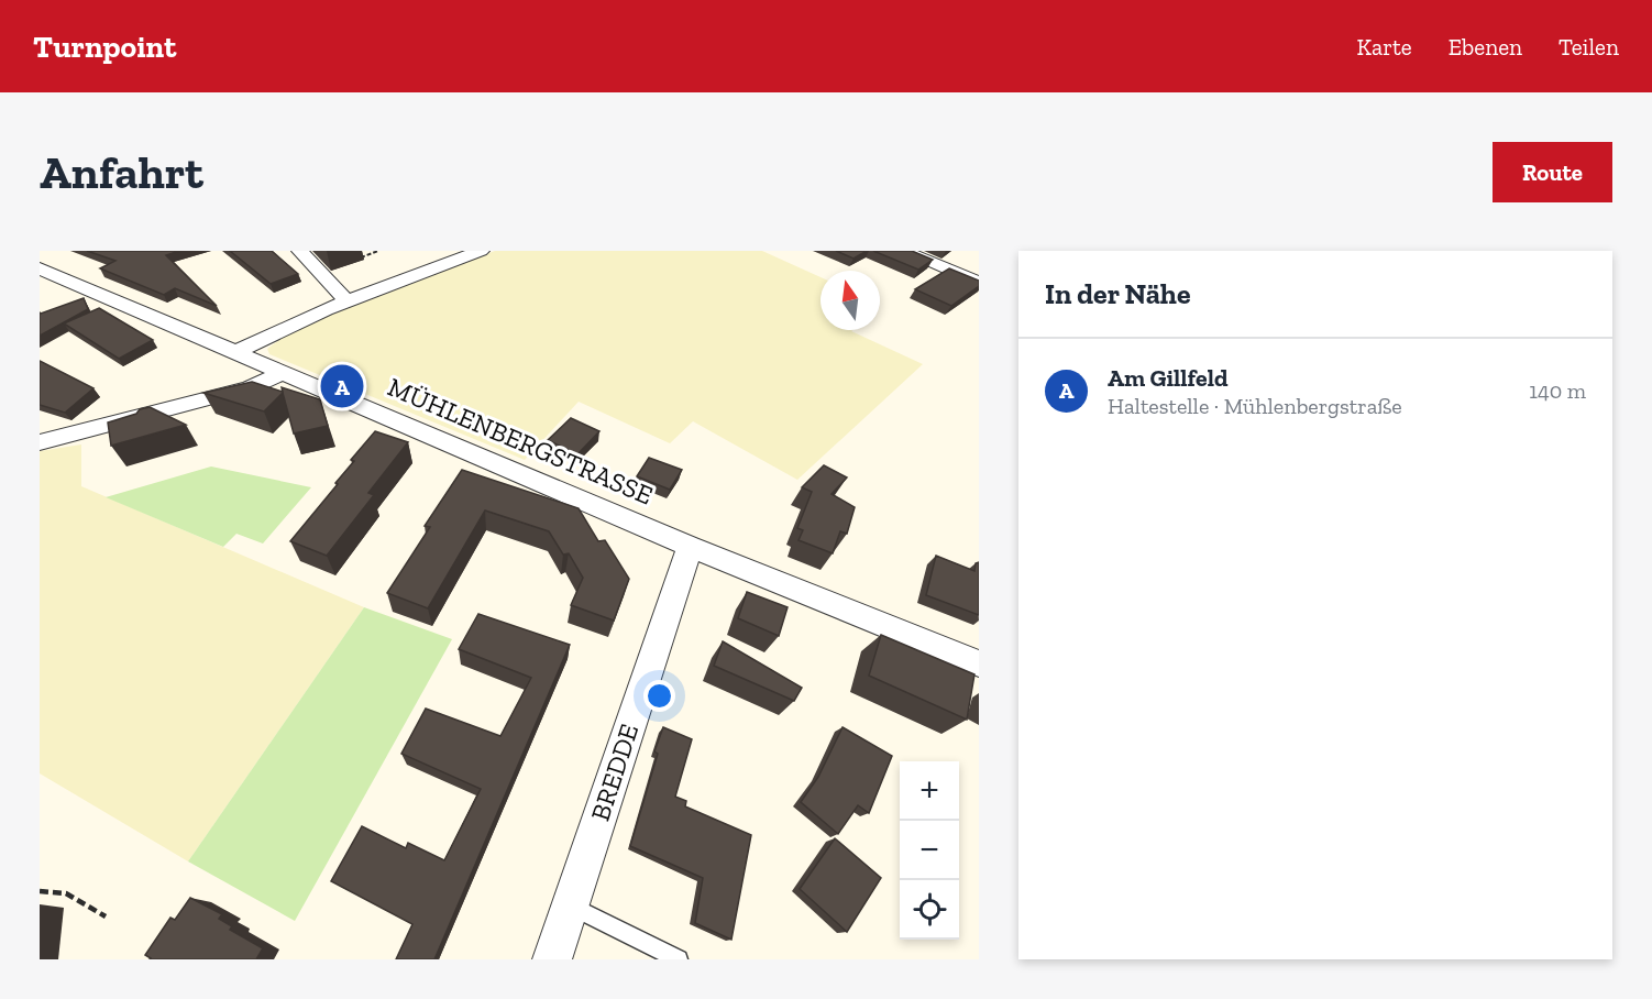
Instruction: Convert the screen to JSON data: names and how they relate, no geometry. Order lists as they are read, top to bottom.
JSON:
{
  "streets": {
    "street": ["MÜHLENBERGSTRASSE", "BREDDE"]
  },
  "crossings": [
    ["MÜHLENBERGSTRASSE", "BREDDE"]
  ],
  "north": "top",
  "page": {
    "header": "Turnpoint",
    "nav": ["Karte", "Ebenen", "Teilen"],
    "buttons": "Route",
    "title": "Anfahrt",
    "heading": "In der Nähe",
    "list": [
      {
        "mark": "A",
        "name": "Am Gillfeld",
        "note": "Haltestelle · Mühlenbergstraße",
        "value": "140 m"
      }
    ],
    "pins": "A",
    "map_buttons": ["+", "−"]
  }
}
